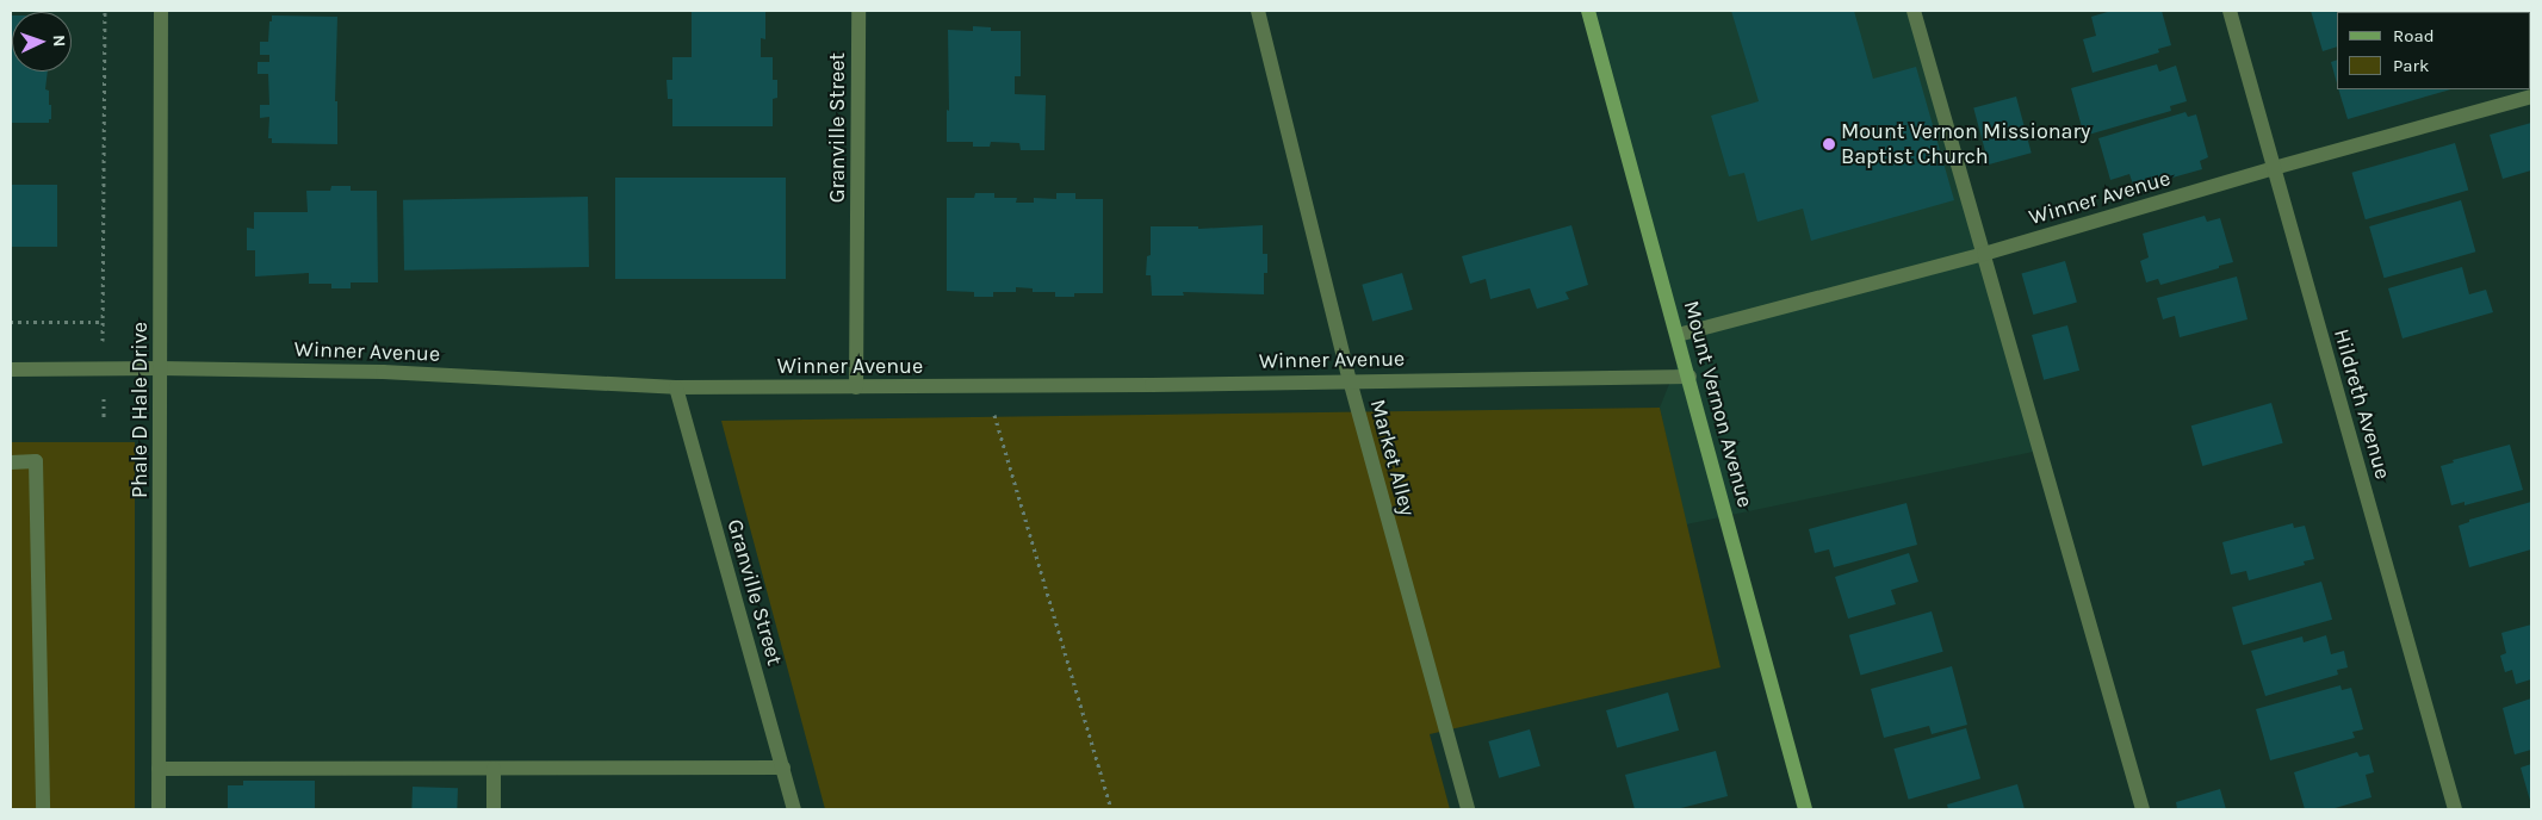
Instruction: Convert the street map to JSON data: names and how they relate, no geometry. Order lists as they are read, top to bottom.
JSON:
{
  "streets": {
    "street": [
      "Granville Street",
      "Winner Avenue",
      "Mount Vernon Avenue",
      "Hildreth Avenue",
      "Phale D Hale Drive",
      "Market Alley"
    ]
  },
  "crossings": [
    ["Granville Street", "Winner Avenue"],
    ["Winner Avenue", "Mount Vernon Avenue"],
    ["Winner Avenue", "Hildreth Avenue"],
    ["Winner Avenue", "Phale D Hale Drive"],
    ["Winner Avenue", "Market Alley"]
  ],
  "places": ["Mount Vernon Missionary Baptist Church"],
  "legend": ["Road", "Park"],
  "north": "right"
}
